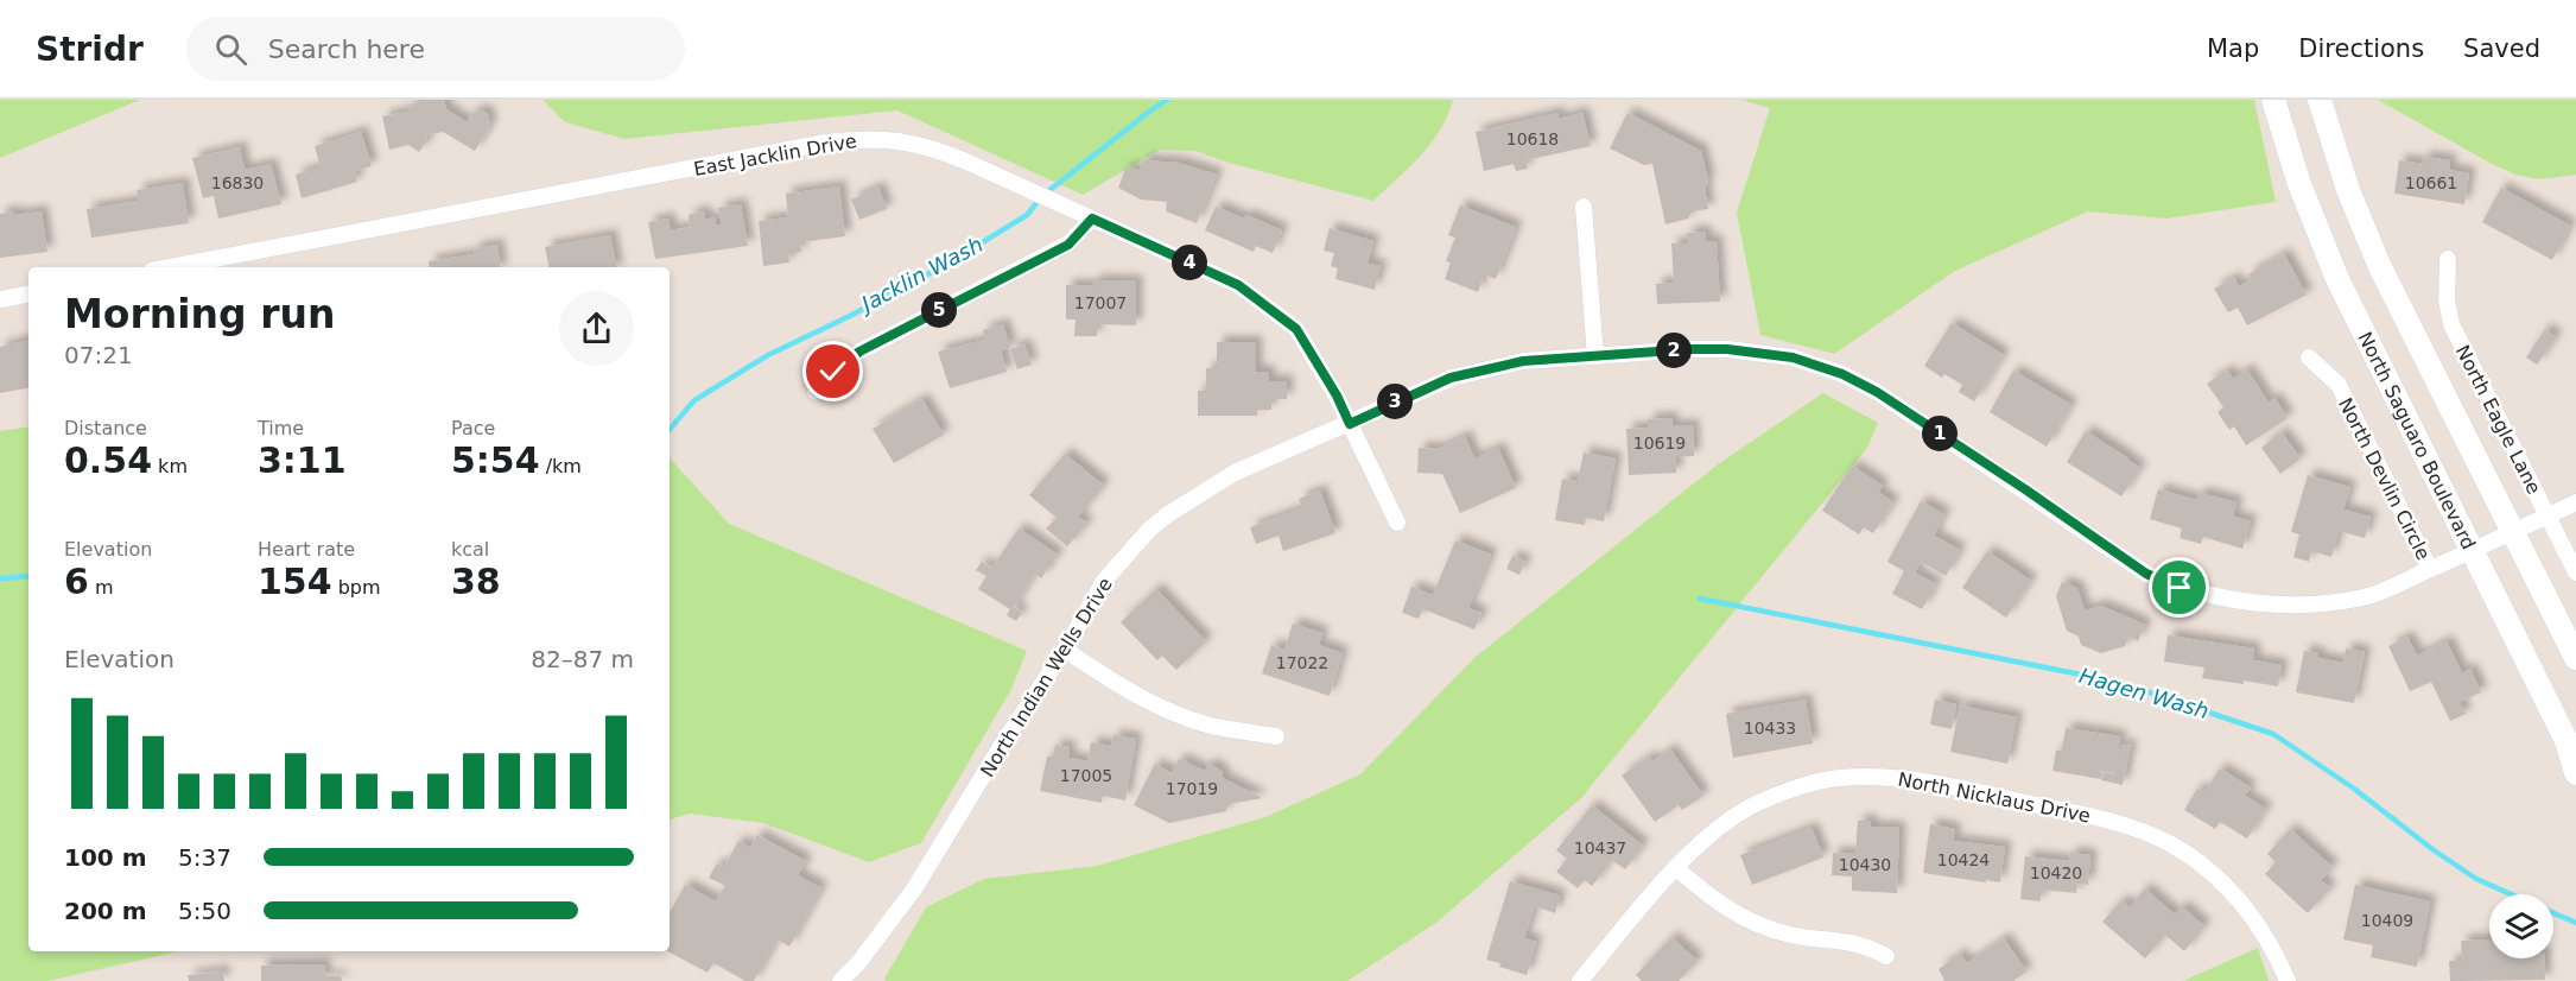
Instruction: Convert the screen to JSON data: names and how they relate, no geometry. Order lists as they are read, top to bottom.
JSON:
{
  "streets": {
    "main road": ["North Saguaro Boulevard"],
    "street": [
      "East Jacklin Drive",
      "North Eagle Lane",
      "North Devlin Circle",
      "North Indian Wells Drive",
      "North Nicklaus Drive"
    ]
  },
  "crossings": [
    ["East Jacklin Drive", "North Indian Wells Drive"],
    ["North Eagle Lane", "North Indian Wells Drive"],
    ["North Saguaro Boulevard", "North Indian Wells Drive"],
    ["North Devlin Circle", "North Indian Wells Drive"]
  ],
  "water": ["Jacklin Wash", "Hagen Wash"],
  "house_numbers": [
    "10618",
    "16830",
    "10661",
    "17007",
    "10619",
    "17022",
    "10433",
    "17005",
    "17019",
    "10437",
    "10424",
    "10430",
    "10420",
    "10409"
  ],
  "page": {
    "header": "Stridr",
    "search": "Search here",
    "nav": ["Map", "Directions", "Saved"],
    "pins": [
      "4",
      "5",
      "2",
      "3",
      "1"
    ],
    "heading": ["Morning run", "07:21"],
    "stats": [
      ["Distance", "0.54 km"],
      ["Time", "3:11"],
      ["Pace", "5:54 /km"],
      ["Elevation", "6 m"],
      ["Heart rate", "154 bpm"],
      ["kcal", "38"]
    ],
    "chart": ["Elevation", "82–87 m"],
    "list": [
      {
        "name": "100 m",
        "note": "5:37"
      },
      {
        "name": "200 m",
        "note": "5:50"
      }
    ]
  }
}
